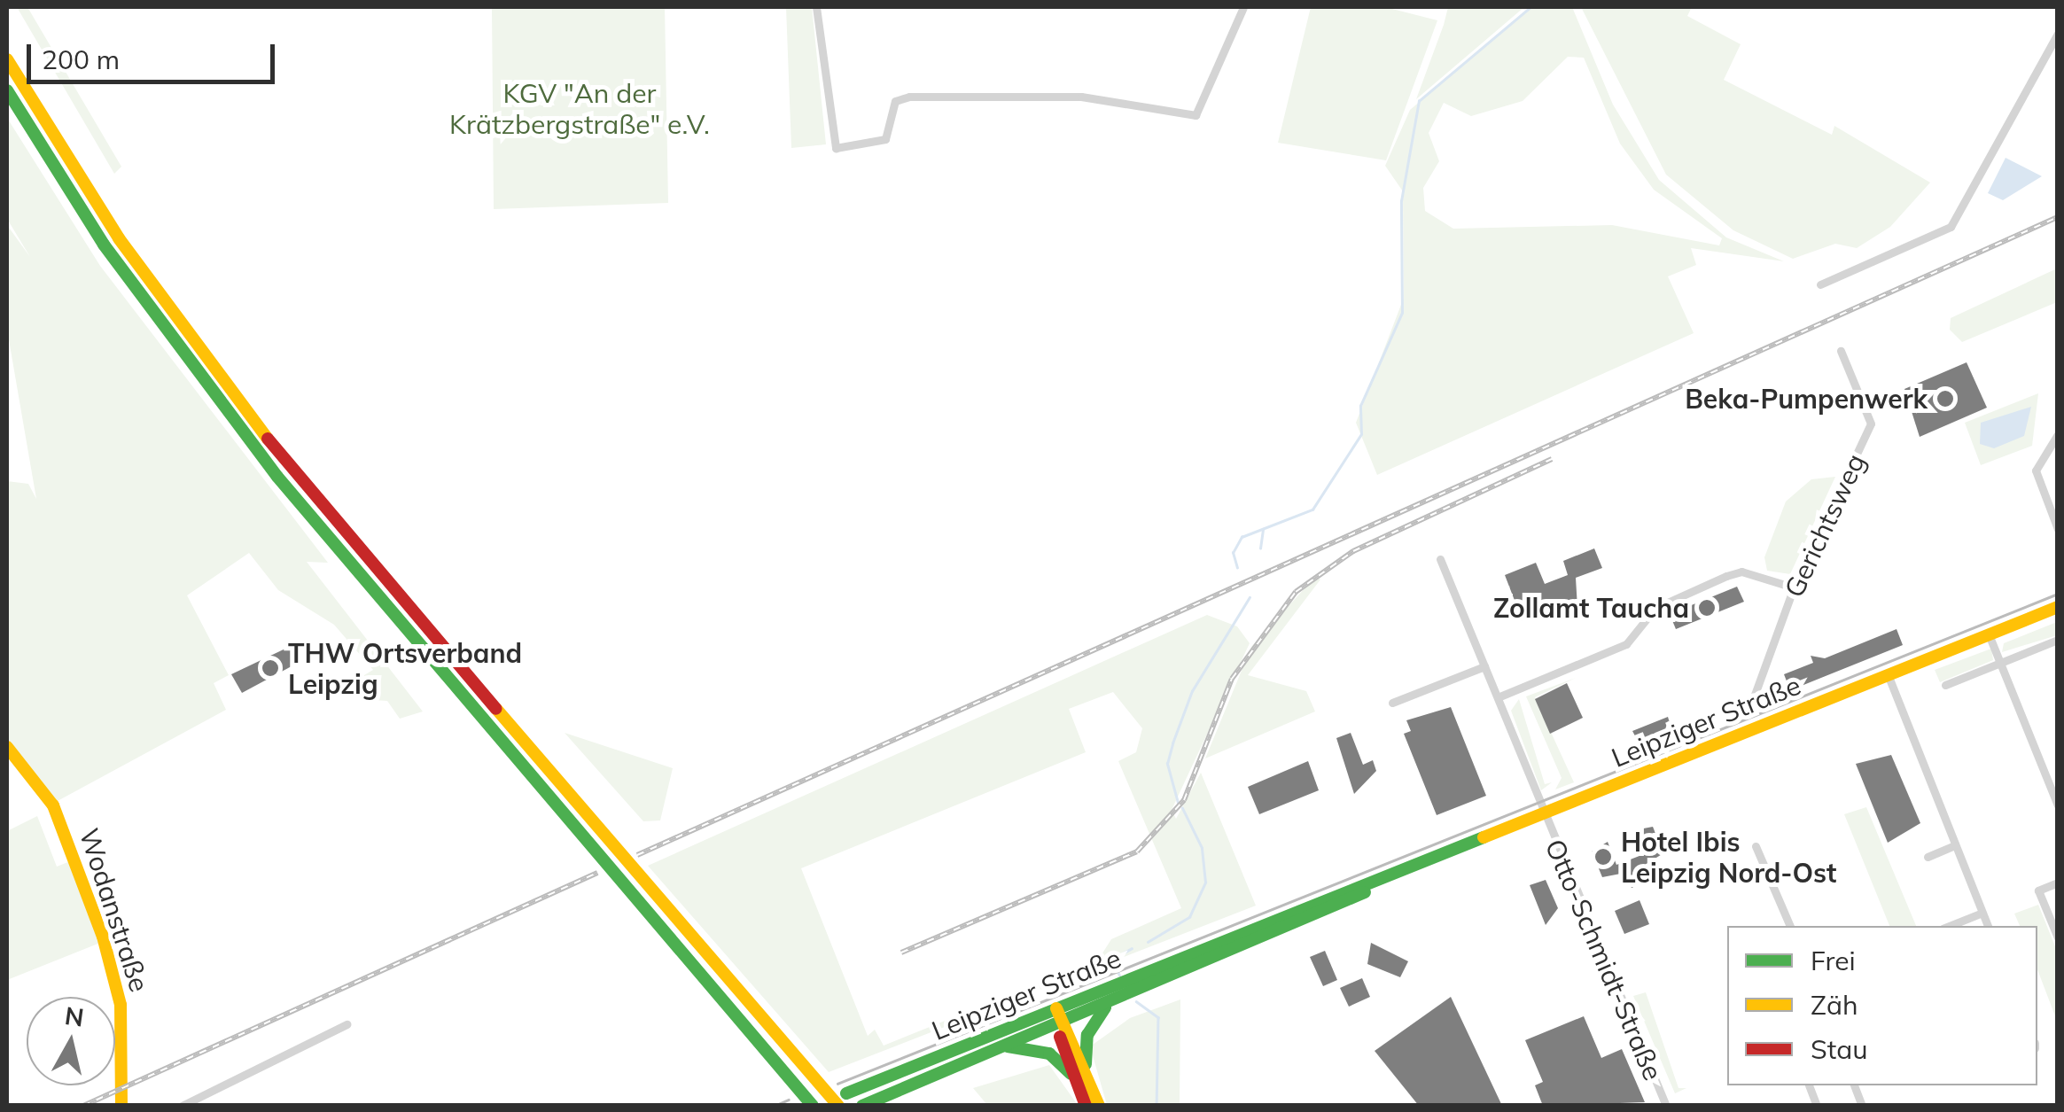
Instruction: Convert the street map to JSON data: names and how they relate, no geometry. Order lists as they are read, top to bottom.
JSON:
{
  "streets": {
    "main road": ["Leipziger Straße", "Wodanstraße"],
    "street": ["Gerichtsweg", "Otto-Schmidt-Straße"]
  },
  "crossings": [
    ["Leipziger Straße", "Otto-Schmidt-Straße"]
  ],
  "parks": ["KGV \"An der Krätzbergstraße\" e.V."],
  "places": [
    "Beka-Pumpenwerk",
    "Zollamt Taucha",
    "THW Ortsverband Leipzig",
    "Hotel Ibis Leipzig Nord-Ost"
  ],
  "legend": ["Frei", "Zäh", "Stau"],
  "scale_bar": "200 m",
  "north": "top"
}
